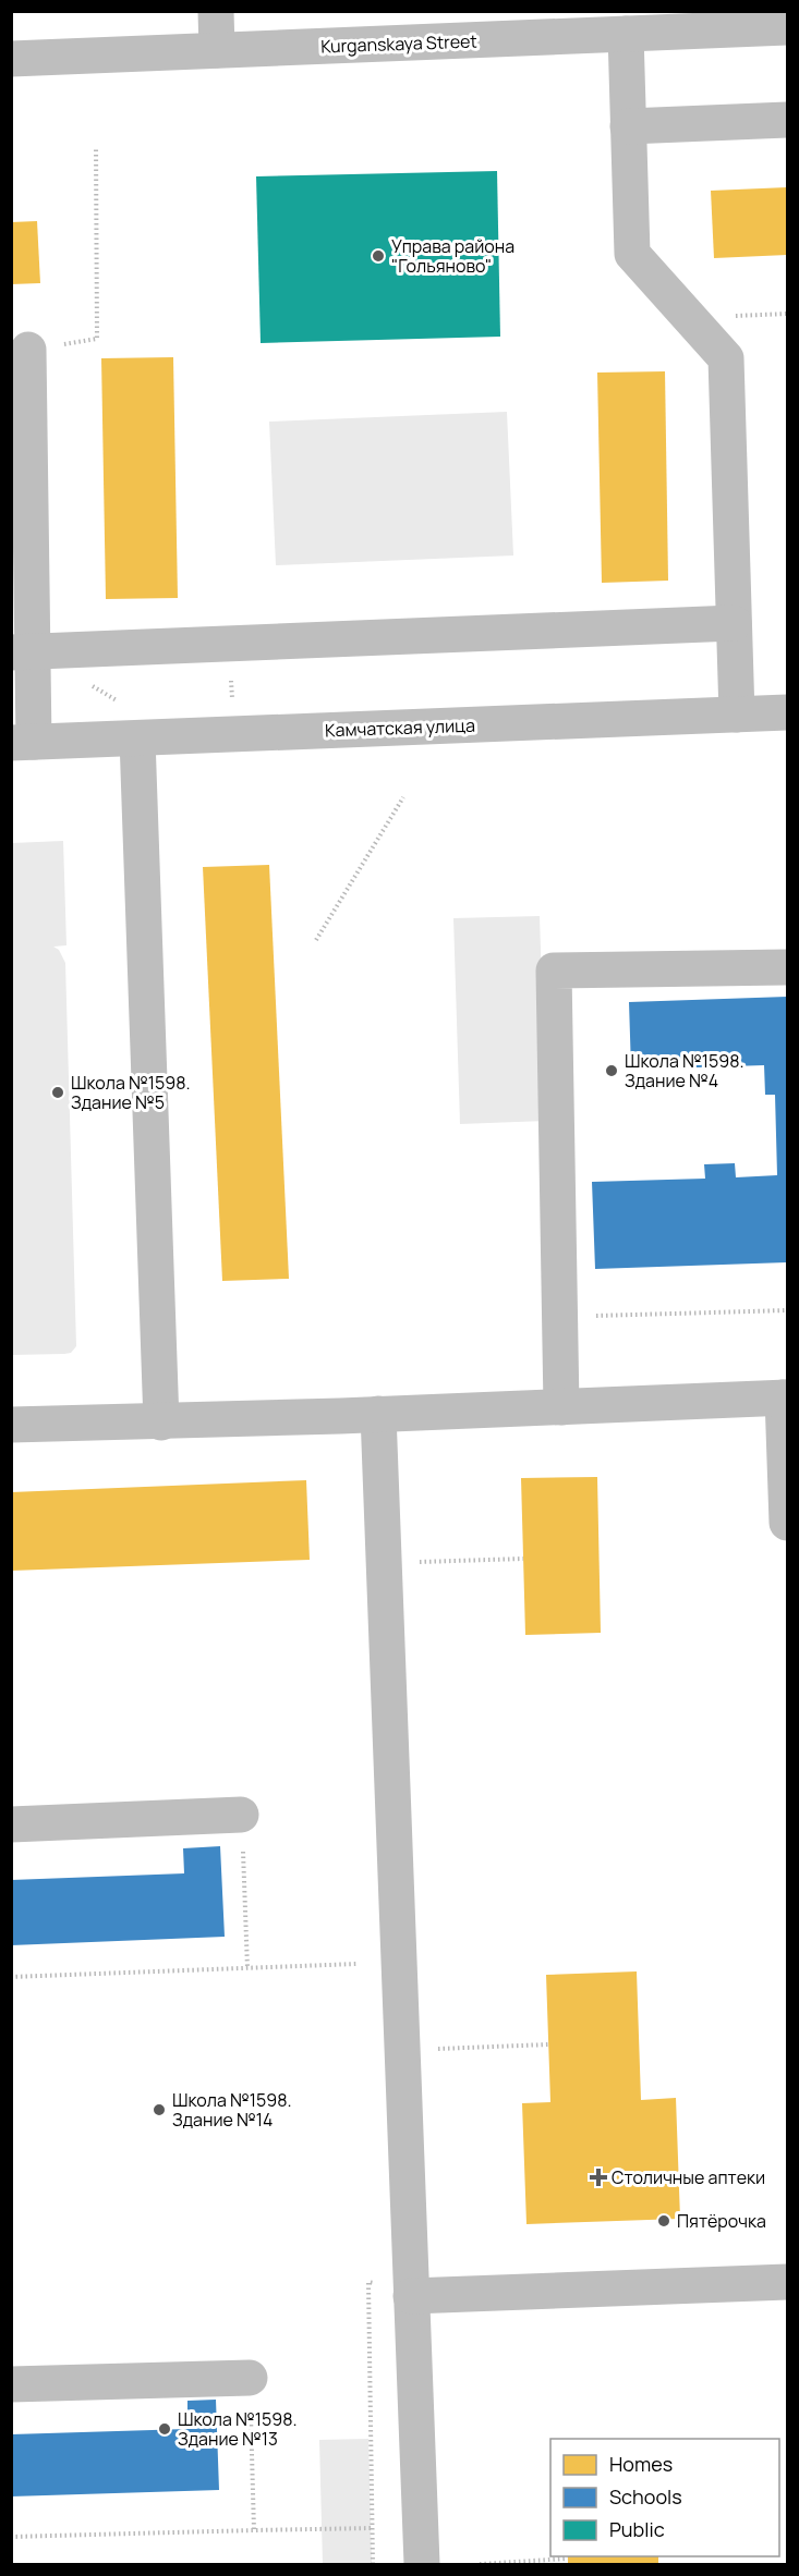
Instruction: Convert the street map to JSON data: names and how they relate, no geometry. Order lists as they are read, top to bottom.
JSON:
{
  "streets": {
    "street": ["Kurganskaya Street", "Камчатская улица"]
  },
  "places": {
    "other": [
      "Управа района \"Гольяново\"",
      "Школа №1598. Здание №4",
      "Школа №1598. Здание №5",
      "Школа №1598. Здание №14",
      "Пятёрочка",
      "Школа №1598. Здание №13"
    ],
    "health": ["Столичные аптеки"]
  },
  "legend": ["Homes", "Schools", "Public"]
}
